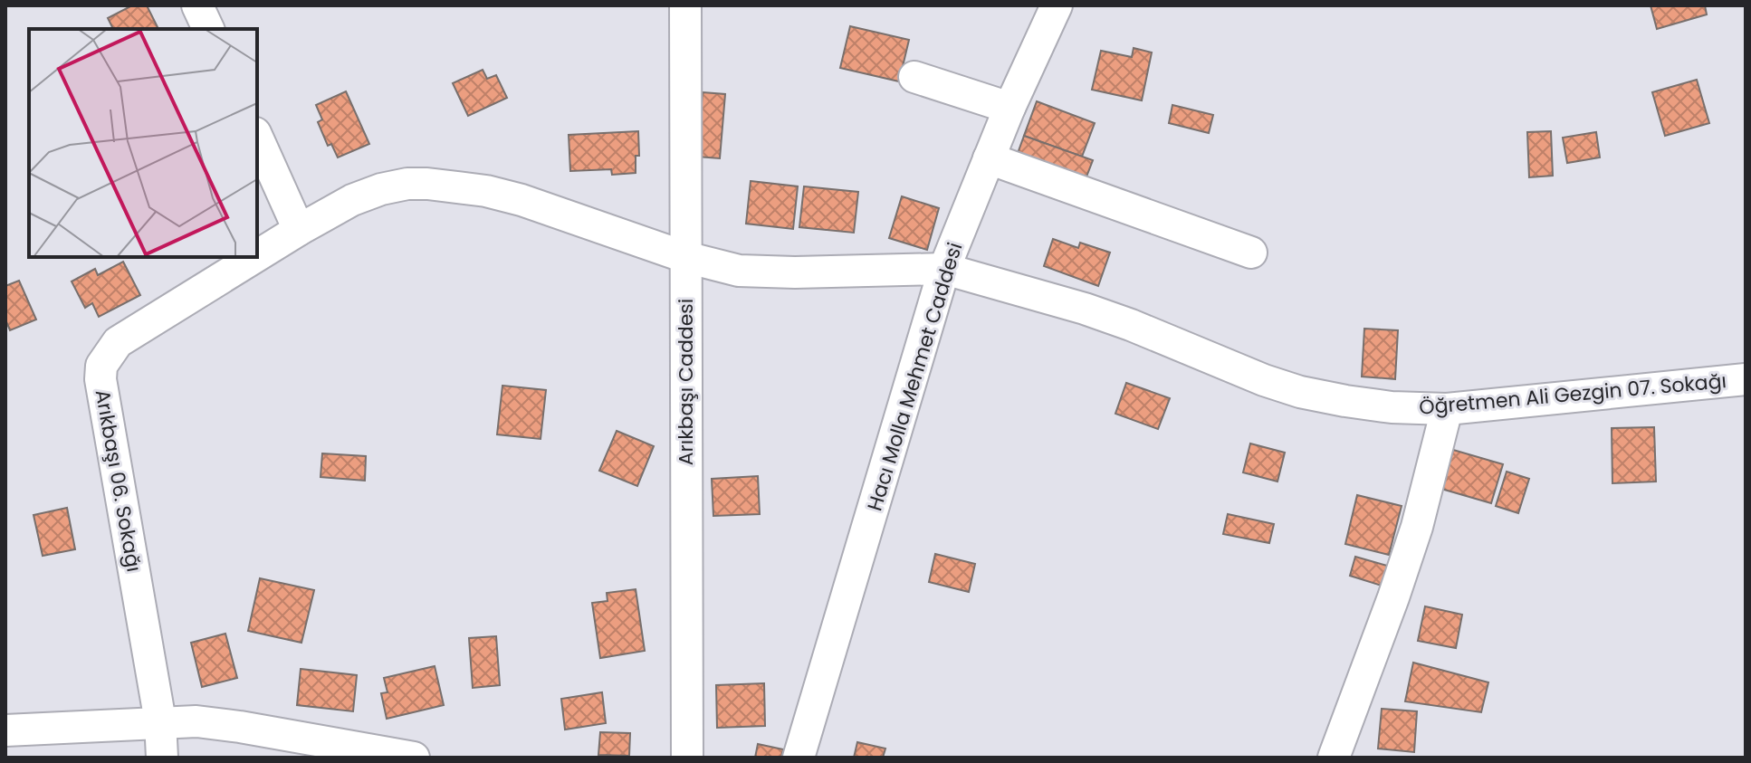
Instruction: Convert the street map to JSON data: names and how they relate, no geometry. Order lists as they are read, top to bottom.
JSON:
{
  "streets": {
    "street": [
      "Hacı Molla Mehmet Caddesi",
      "Arıkbaşı Caddesi",
      "Öğretmen Ali Gezgin 07. Sokağı",
      "Arıkbaşı 06. Sokağı"
    ]
  },
  "crossings": [
    ["Hacı Molla Mehmet Caddesi", "Öğretmen Ali Gezgin 07. Sokağı"],
    ["Arıkbaşı Caddesi", "Öğretmen Ali Gezgin 07. Sokağı"],
    ["Arıkbaşı Caddesi", "Arıkbaşı 06. Sokağı"],
    ["Öğretmen Ali Gezgin 07. Sokağı", "Arıkbaşı 06. Sokağı"]
  ]
}
